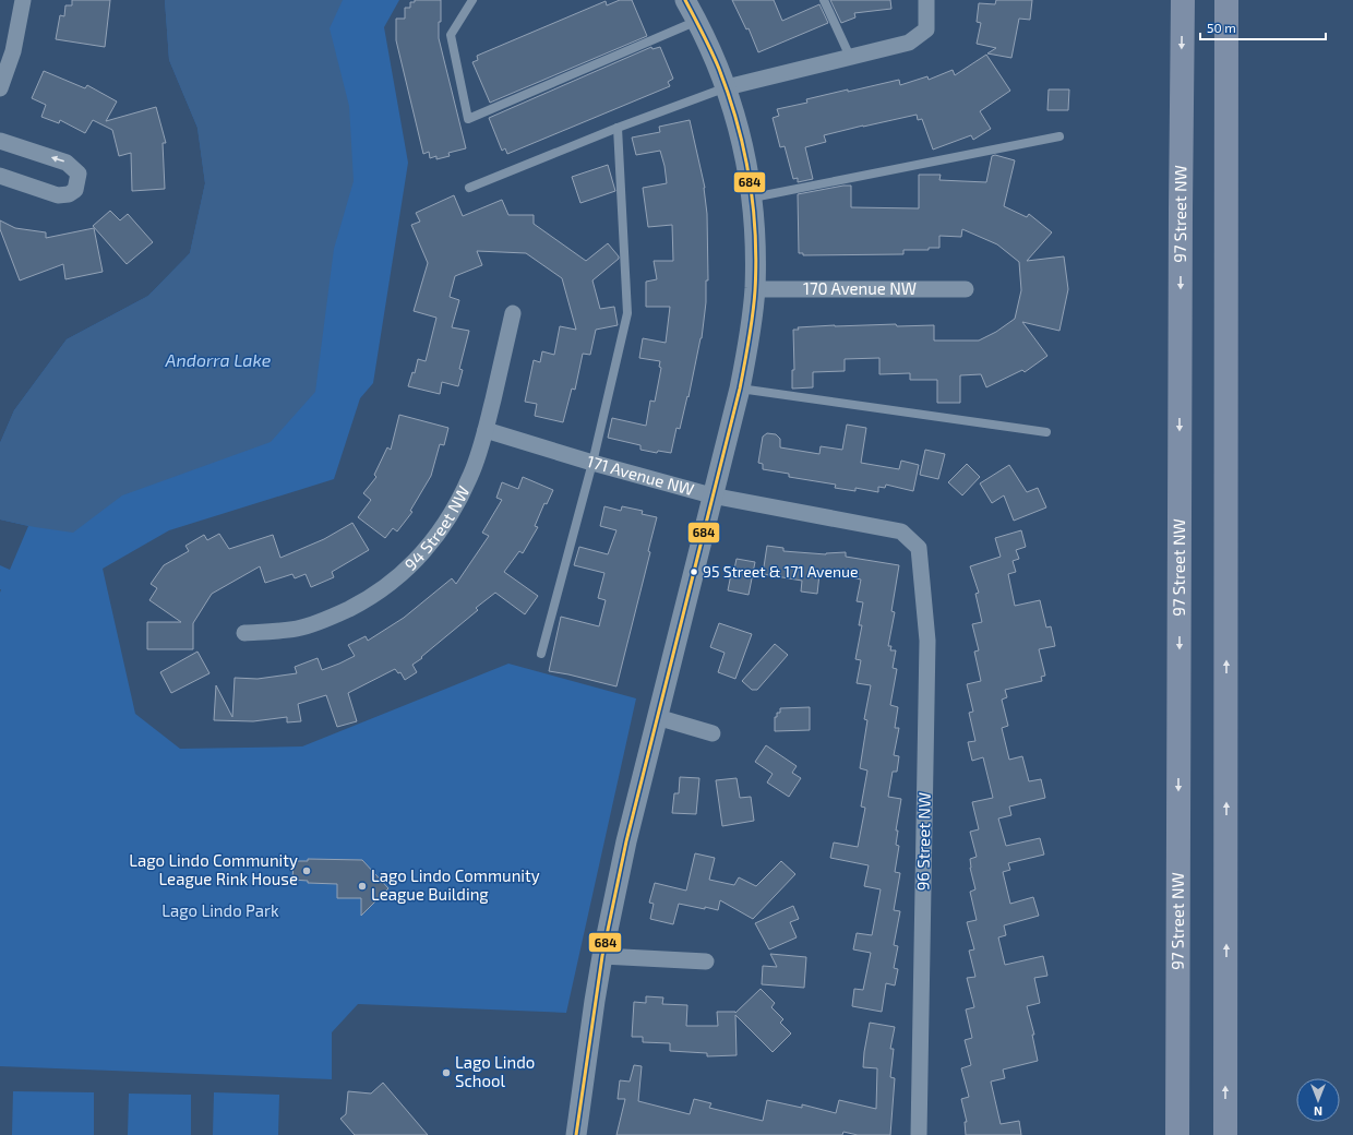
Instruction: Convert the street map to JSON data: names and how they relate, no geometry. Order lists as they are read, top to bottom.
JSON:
{
  "streets": {
    "main road": ["97 Street NW"],
    "street": [
      "170 Avenue NW",
      "171 Avenue NW",
      "94 Street NW",
      "96 Street NW"
    ]
  },
  "crossings": [
    ["171 Avenue NW", "94 Street NW"],
    ["171 Avenue NW", "96 Street NW"]
  ],
  "water": ["Andorra Lake"],
  "parks": ["Lago Lindo Park"],
  "places": [
    "95 Street & 171 Avenue",
    "Lago Lindo Community League Rink House",
    "Lago Lindo Community League Building",
    "Lago Lindo School"
  ],
  "lines": ["transit line 684"],
  "scale_bar": "50 m",
  "north": "bottom"
}
